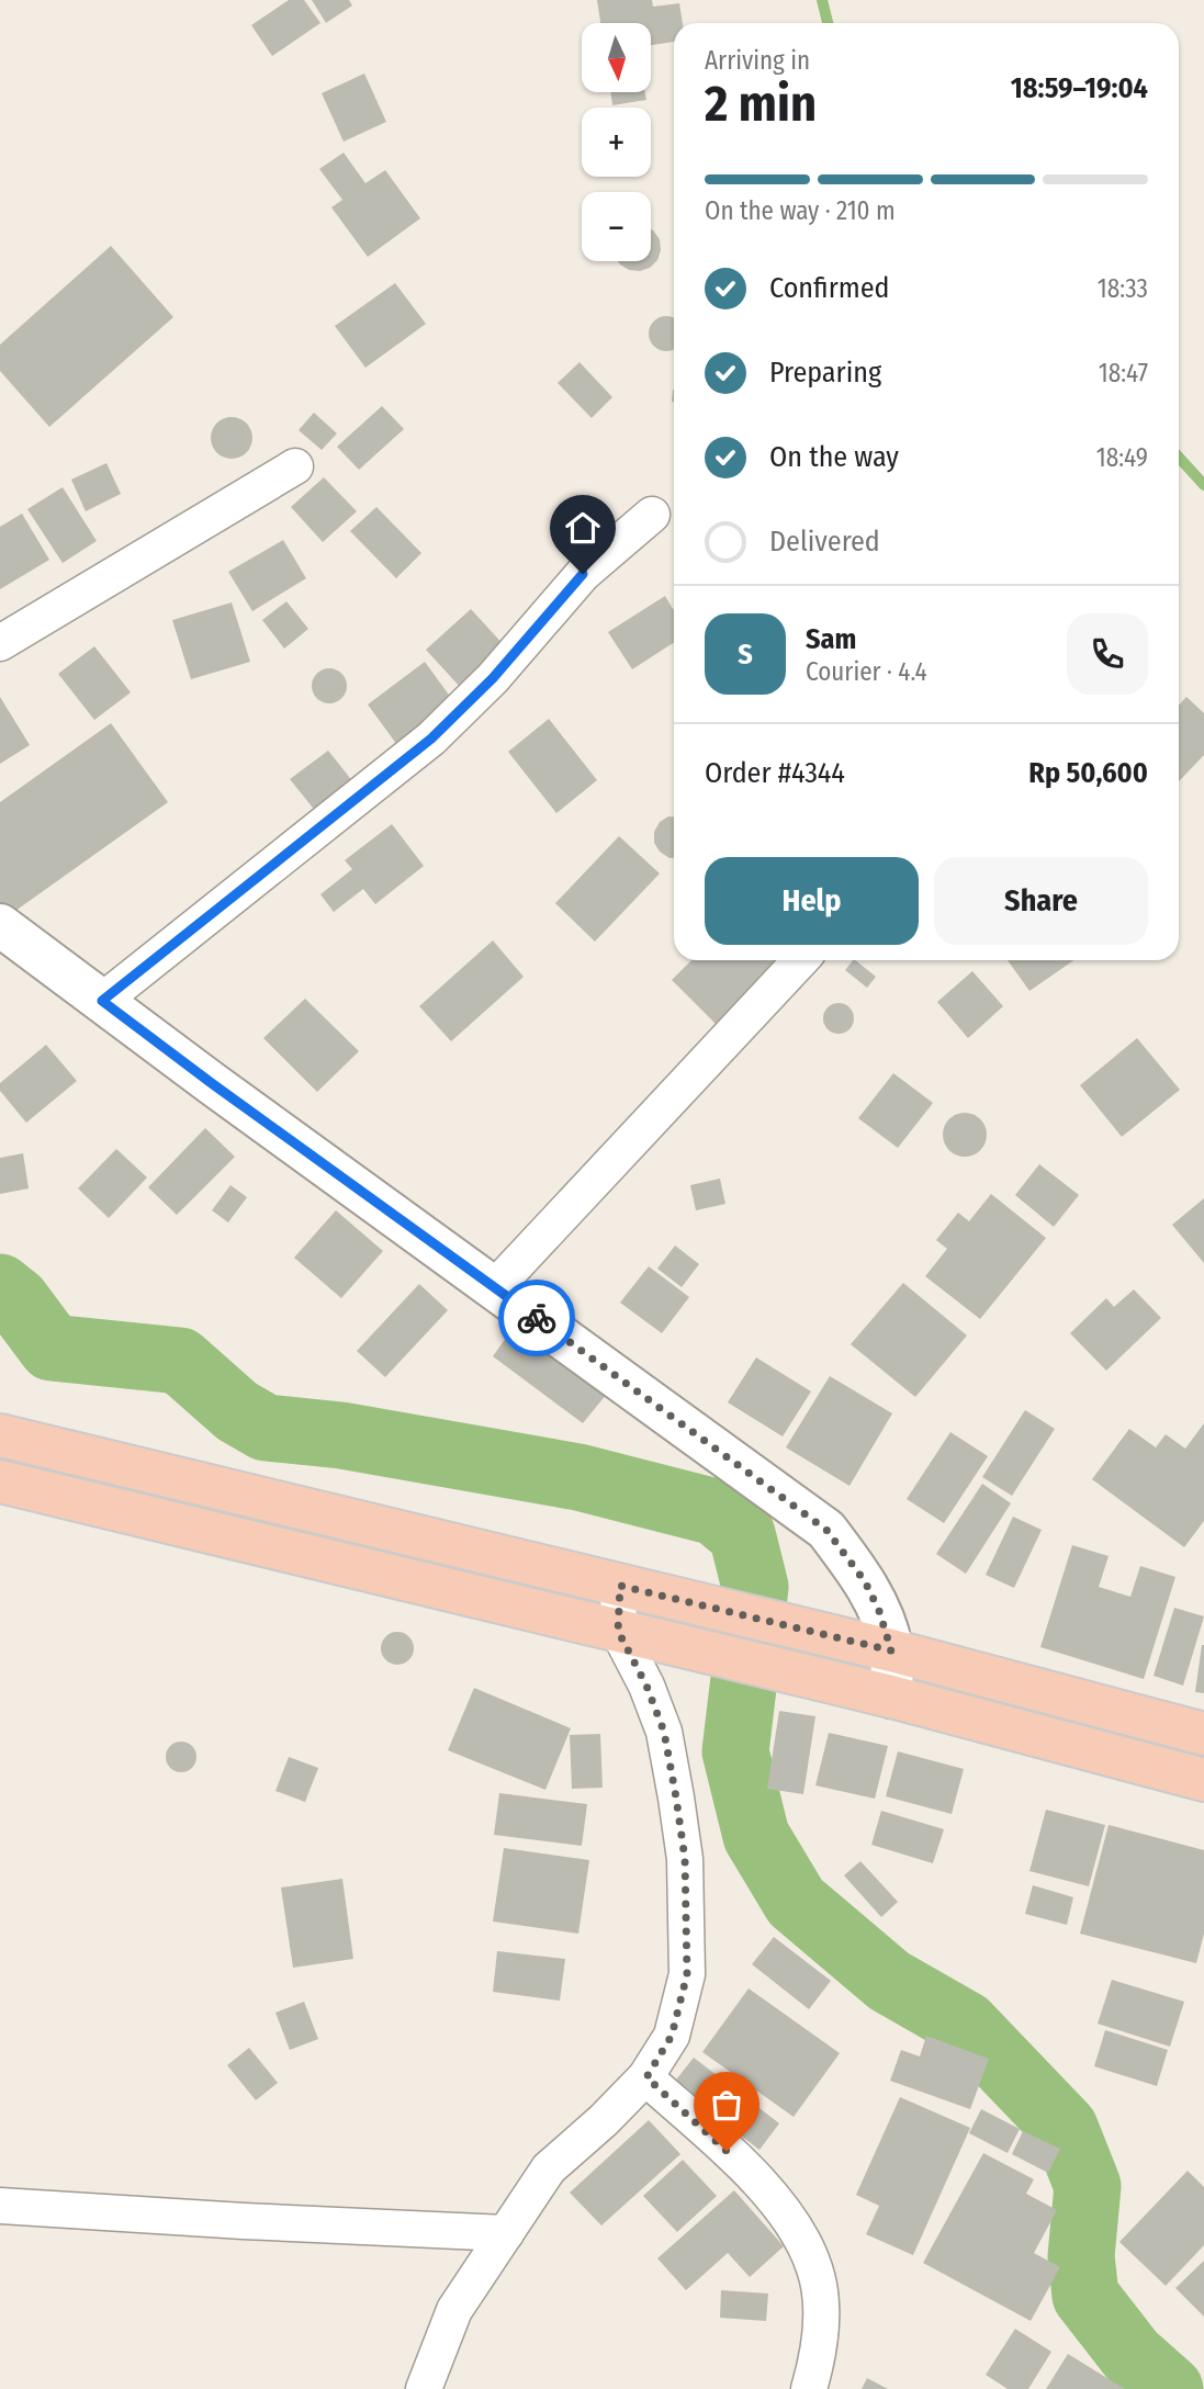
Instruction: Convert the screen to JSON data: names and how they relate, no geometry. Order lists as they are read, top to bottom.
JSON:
{
  "north": "bottom",
  "page": {
    "map_buttons": ["+", "−"],
    "heading": ["2 min", "Arriving in", "18:59–19:04"],
    "panel": [
      "Sam",
      "Courier · 4.4",
      "Order #4344",
      "Rp 50,600"
    ],
    "bar": "On the way · 210 m",
    "list": [
      ["Confirmed", "18:33"],
      ["Preparing", "18:47"],
      ["On the way", "18:49"],
      "Delivered"
    ],
    "round": "S",
    "buttons": ["Help", "Share"]
  }
}
